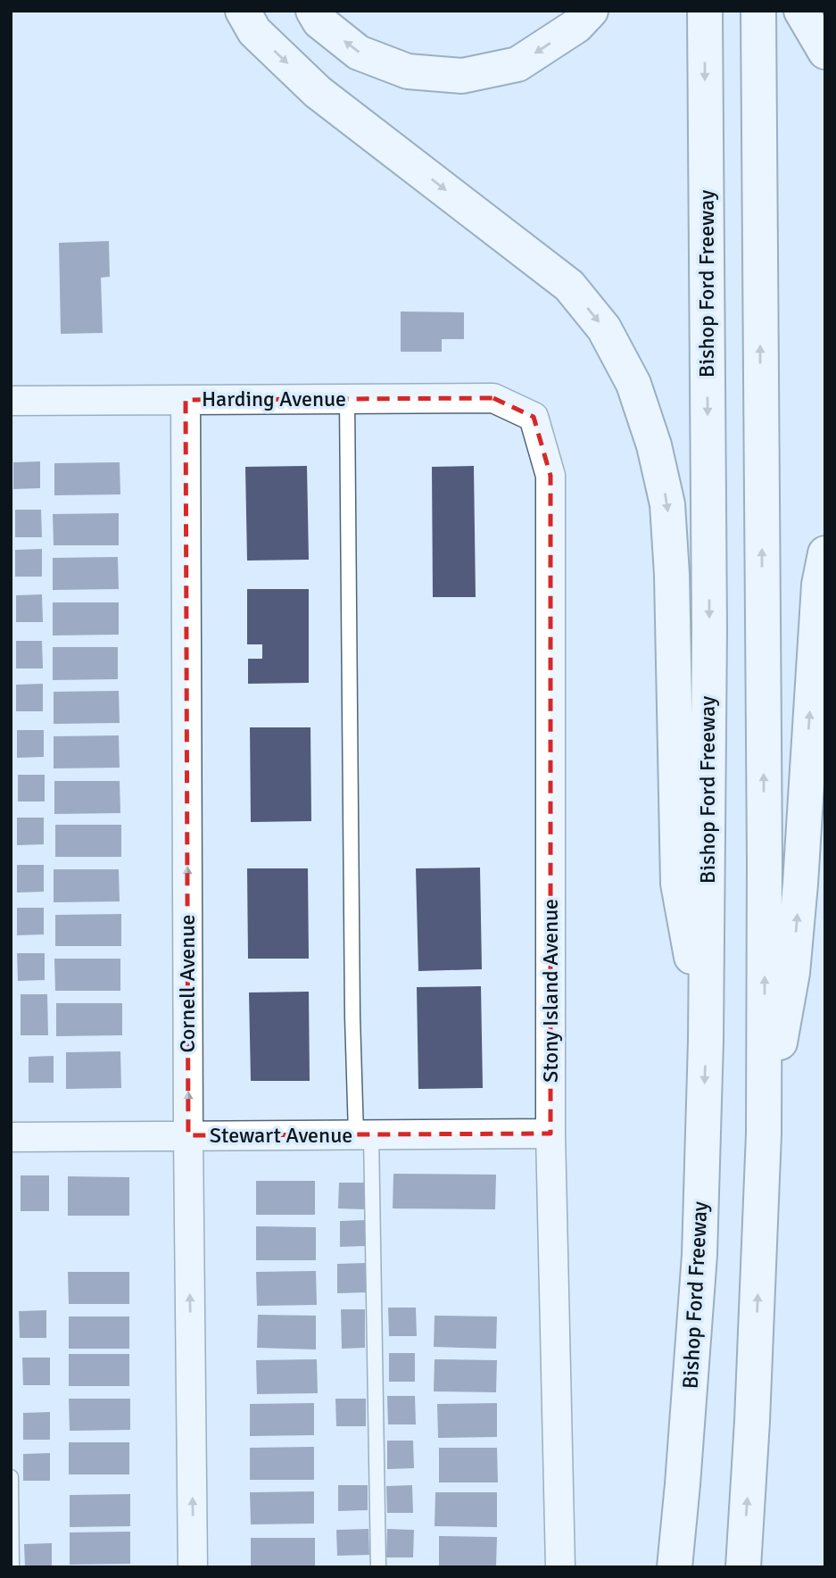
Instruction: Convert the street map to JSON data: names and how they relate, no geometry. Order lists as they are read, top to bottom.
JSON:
{
  "streets": {
    "highway": ["Bishop Ford Freeway"],
    "street": [
      "Harding Avenue",
      "Cornell Avenue",
      "Stony Island Avenue",
      "Stewart Avenue"
    ]
  },
  "crossings": [
    ["Harding Avenue", "Cornell Avenue"],
    ["Harding Avenue", "Stony Island Avenue"],
    ["Cornell Avenue", "Stewart Avenue"],
    ["Stony Island Avenue", "Stewart Avenue"]
  ],
  "one_way": ["Cornell Avenue"]
}
